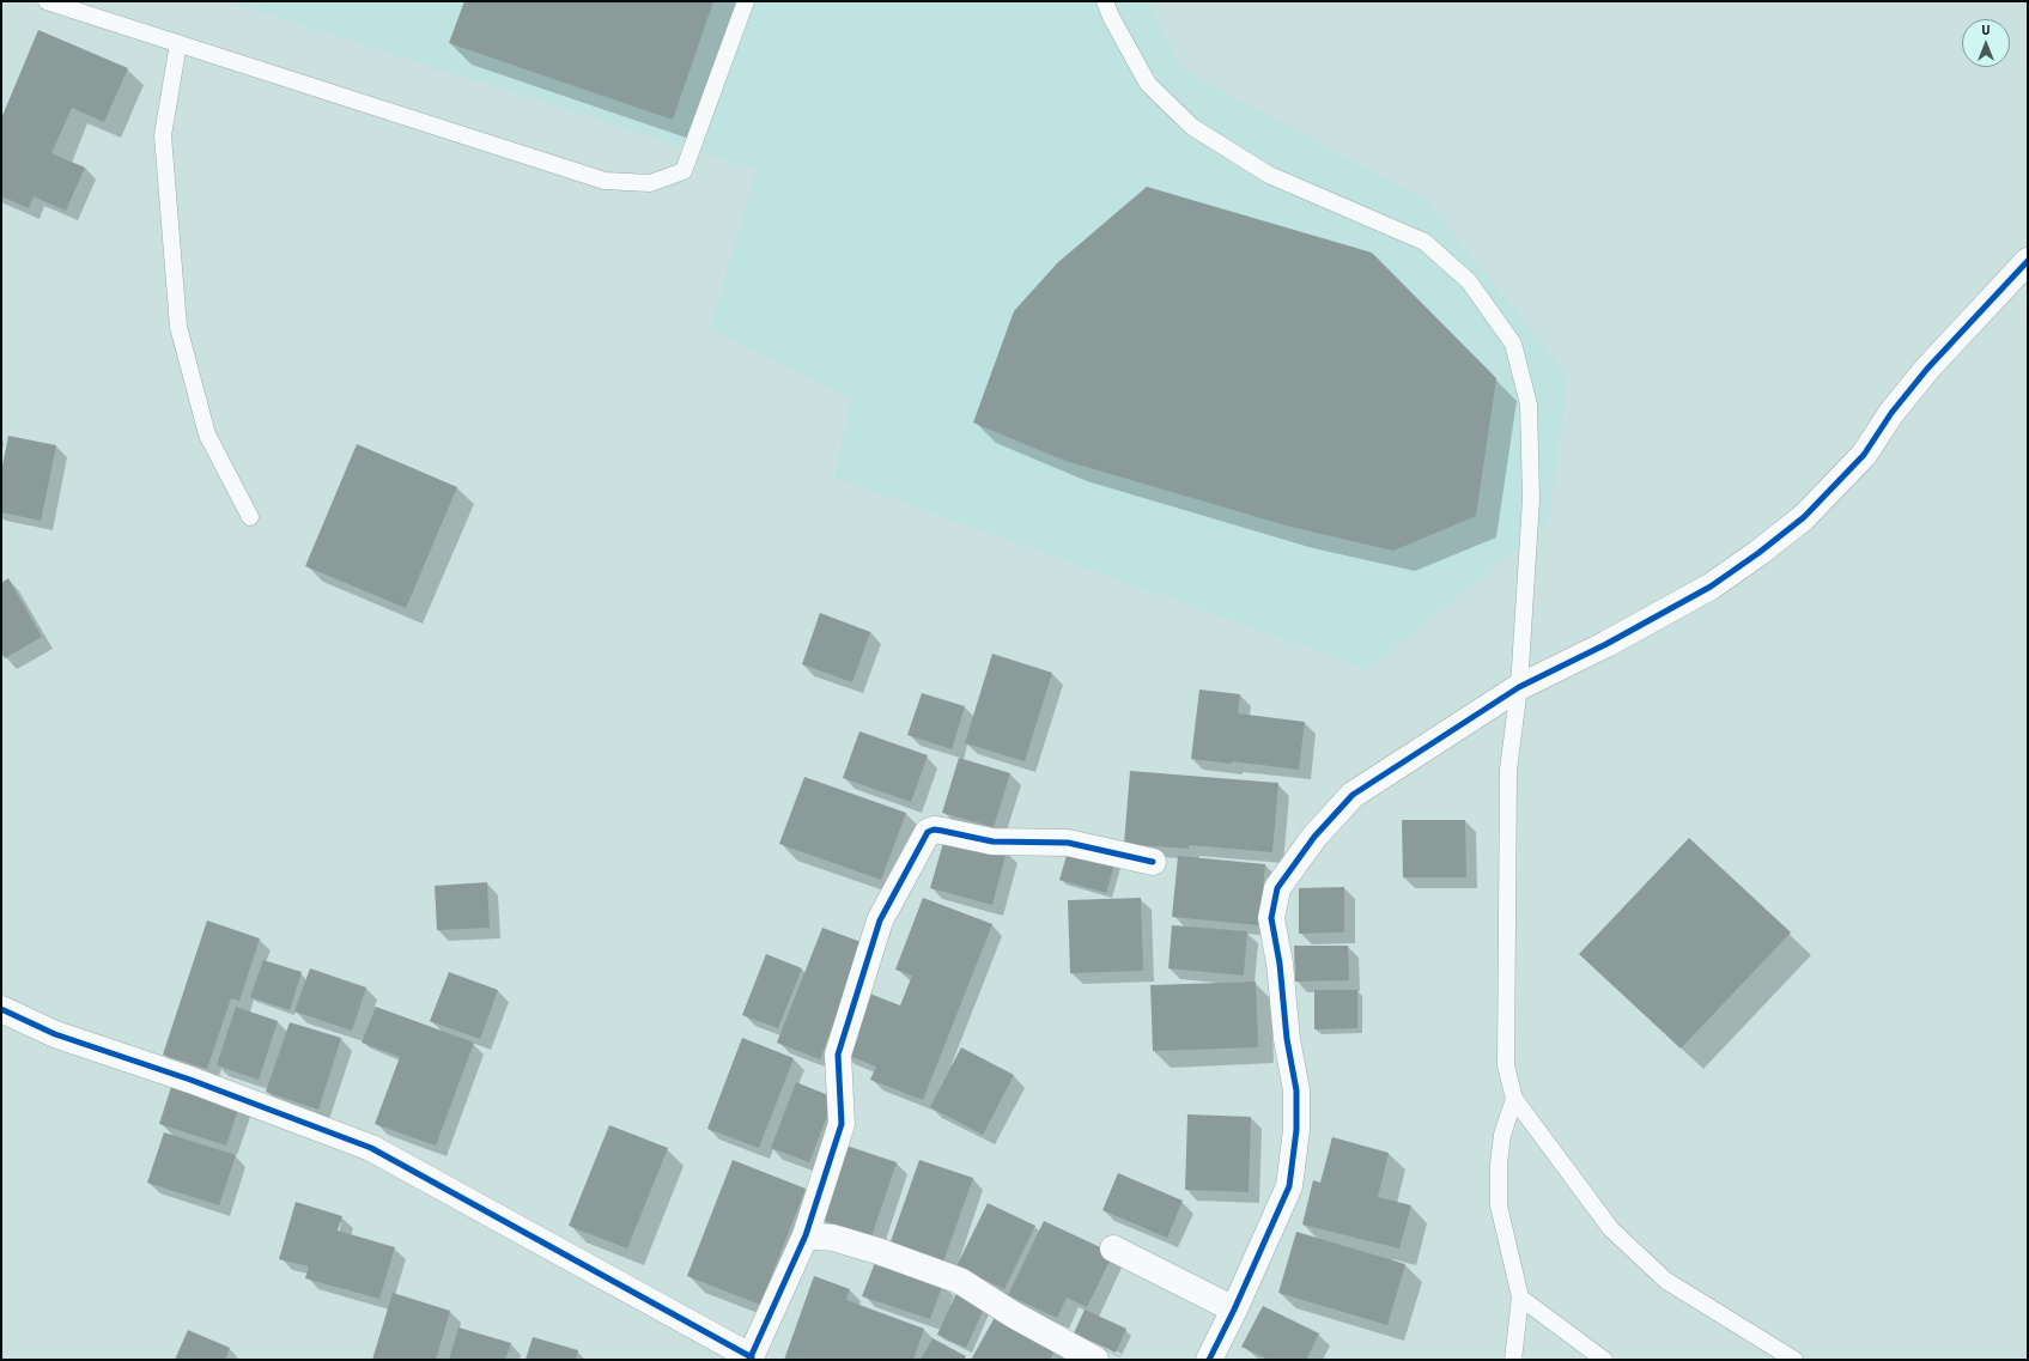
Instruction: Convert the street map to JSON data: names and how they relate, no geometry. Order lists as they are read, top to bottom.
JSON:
{
  "north": "top"
}
